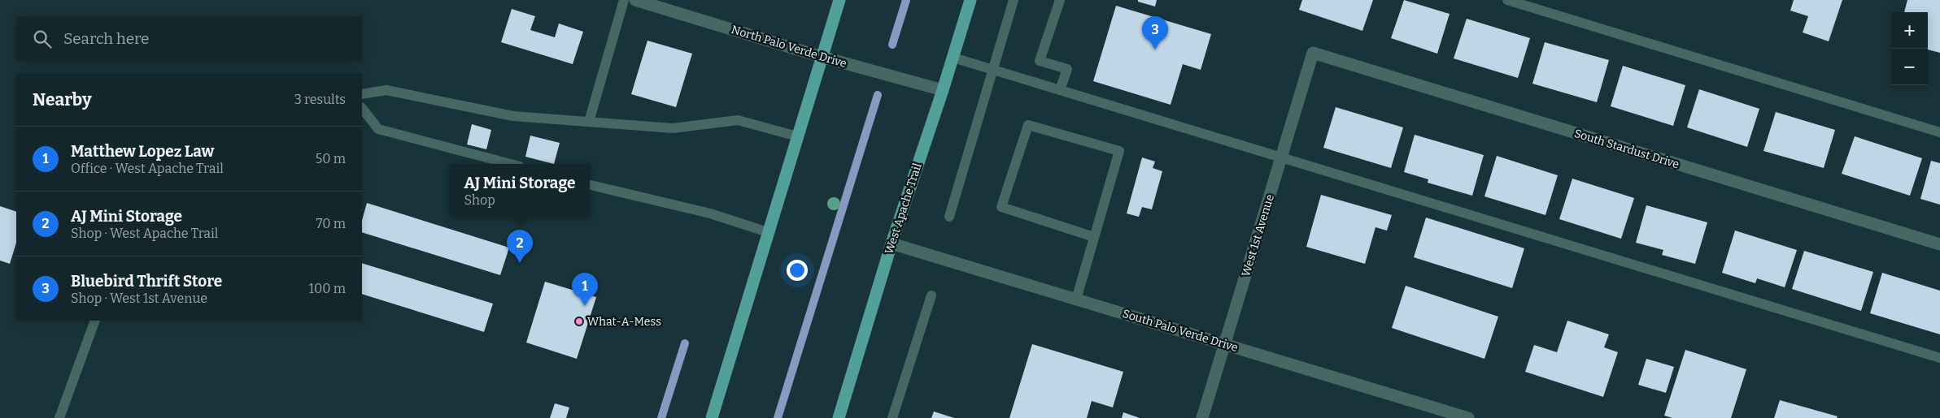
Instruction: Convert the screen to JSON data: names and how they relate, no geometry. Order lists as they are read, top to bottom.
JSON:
{
  "streets": {
    "main road": ["West Apache Trail"],
    "street": [
      "North Palo Verde Drive",
      "South Stardust Drive",
      "West 1st Avenue",
      "South Palo Verde Drive"
    ]
  },
  "crossings": [
    ["North Palo Verde Drive", "West Apache Trail"],
    ["South Stardust Drive", "West 1st Avenue"],
    ["West Apache Trail", "South Palo Verde Drive"],
    ["West 1st Avenue", "South Palo Verde Drive"]
  ],
  "places": ["What-A-Mess"],
  "page": {
    "map_buttons": ["+", "−"],
    "pins": ["3", "2", "1"],
    "search": "Search here",
    "heading": ["Nearby", "3 results"],
    "list": [
      {
        "mark": "1",
        "name": "Matthew Lopez Law",
        "note": "Office · West Apache Trail",
        "value": "50 m"
      },
      {
        "mark": "2",
        "name": "AJ Mini Storage",
        "note": "Shop · West Apache Trail",
        "value": "70 m"
      },
      {
        "mark": "3",
        "name": "Bluebird Thrift Store",
        "note": "Shop · West 1st Avenue",
        "value": "100 m"
      }
    ],
    "popup": ["AJ Mini Storage", "Shop"]
  }
}
